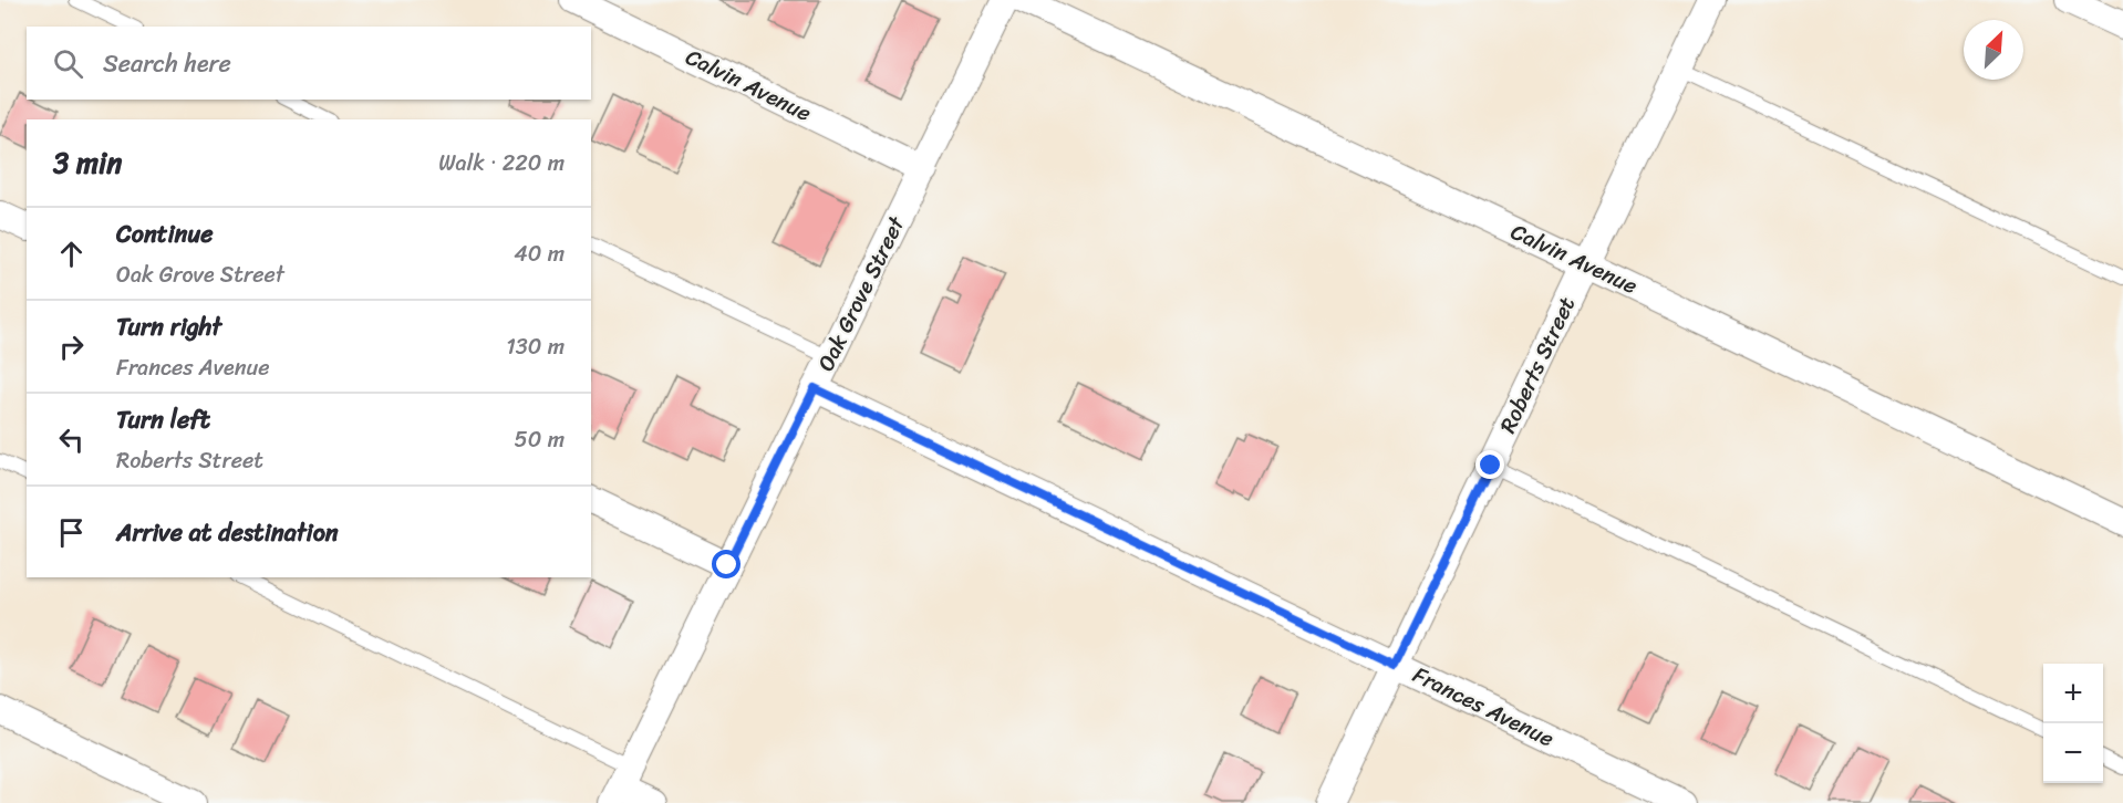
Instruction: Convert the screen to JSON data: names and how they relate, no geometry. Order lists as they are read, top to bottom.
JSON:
{
  "streets": {
    "street": [
      "Calvin Avenue",
      "Oak Grove Street",
      "Roberts Street",
      "Frances Avenue"
    ]
  },
  "crossings": [
    ["Calvin Avenue", "Oak Grove Street"],
    ["Calvin Avenue", "Roberts Street"],
    ["Oak Grove Street", "Frances Avenue"],
    ["Roberts Street", "Frances Avenue"]
  ],
  "north": "top right",
  "page": {
    "search": "Search here",
    "heading": ["3 min", "Walk · 220 m"],
    "list": [
      ["Continue", "Oak Grove Street", "40 m"],
      ["Turn right", "Frances Avenue", "130 m"],
      ["Turn left", "Roberts Street", "50 m"],
      "Arrive at destination"
    ],
    "map_buttons": ["+", "−"]
  }
}
